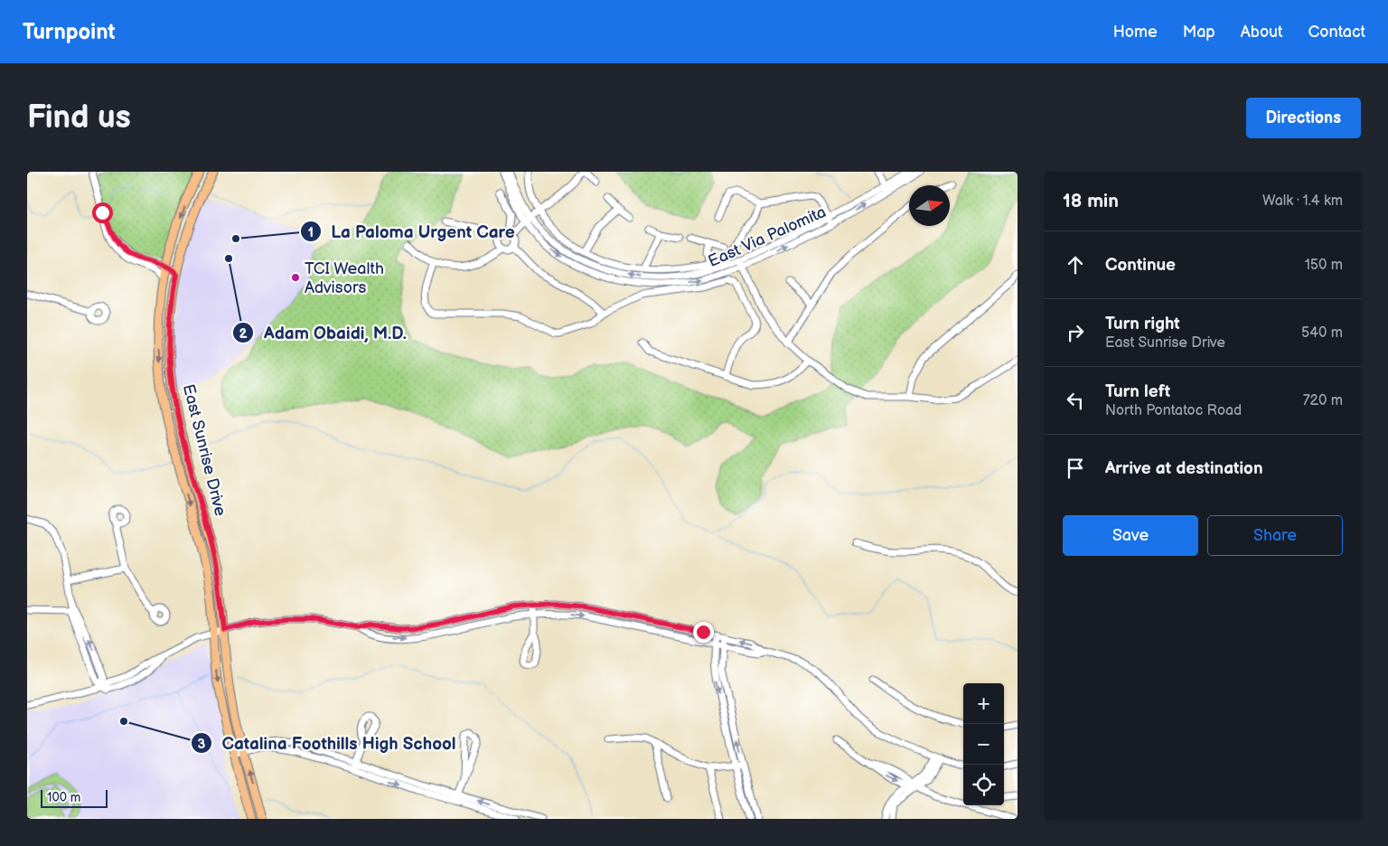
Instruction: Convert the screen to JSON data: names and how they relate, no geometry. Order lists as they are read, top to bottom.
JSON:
{
  "streets": {
    "main road": ["East Sunrise Drive"],
    "street": ["East Via Palomita"]
  },
  "places": [
    "La Paloma Urgent Care",
    "Adam Obaidi, M.D.",
    "TCI Wealth Advisors",
    "Catalina Foothills High School"
  ],
  "scale_bar": "100 m",
  "north": "right",
  "page": {
    "header": "Turnpoint",
    "nav": [
      "Home",
      "Map",
      "About",
      "Contact"
    ],
    "buttons": [
      "Directions",
      ["Save", "Share"]
    ],
    "title": "Find us",
    "heading": ["18 min", "Walk · 1.4 km"],
    "list": [
      ["Continue", "150 m"],
      ["Turn right", "East Sunrise Drive", "540 m"],
      ["Turn left", "North Pontatoc Road", "720 m"],
      "Arrive at destination"
    ],
    "map_buttons": ["+", "−"],
    "scale": "100 m"
  }
}
